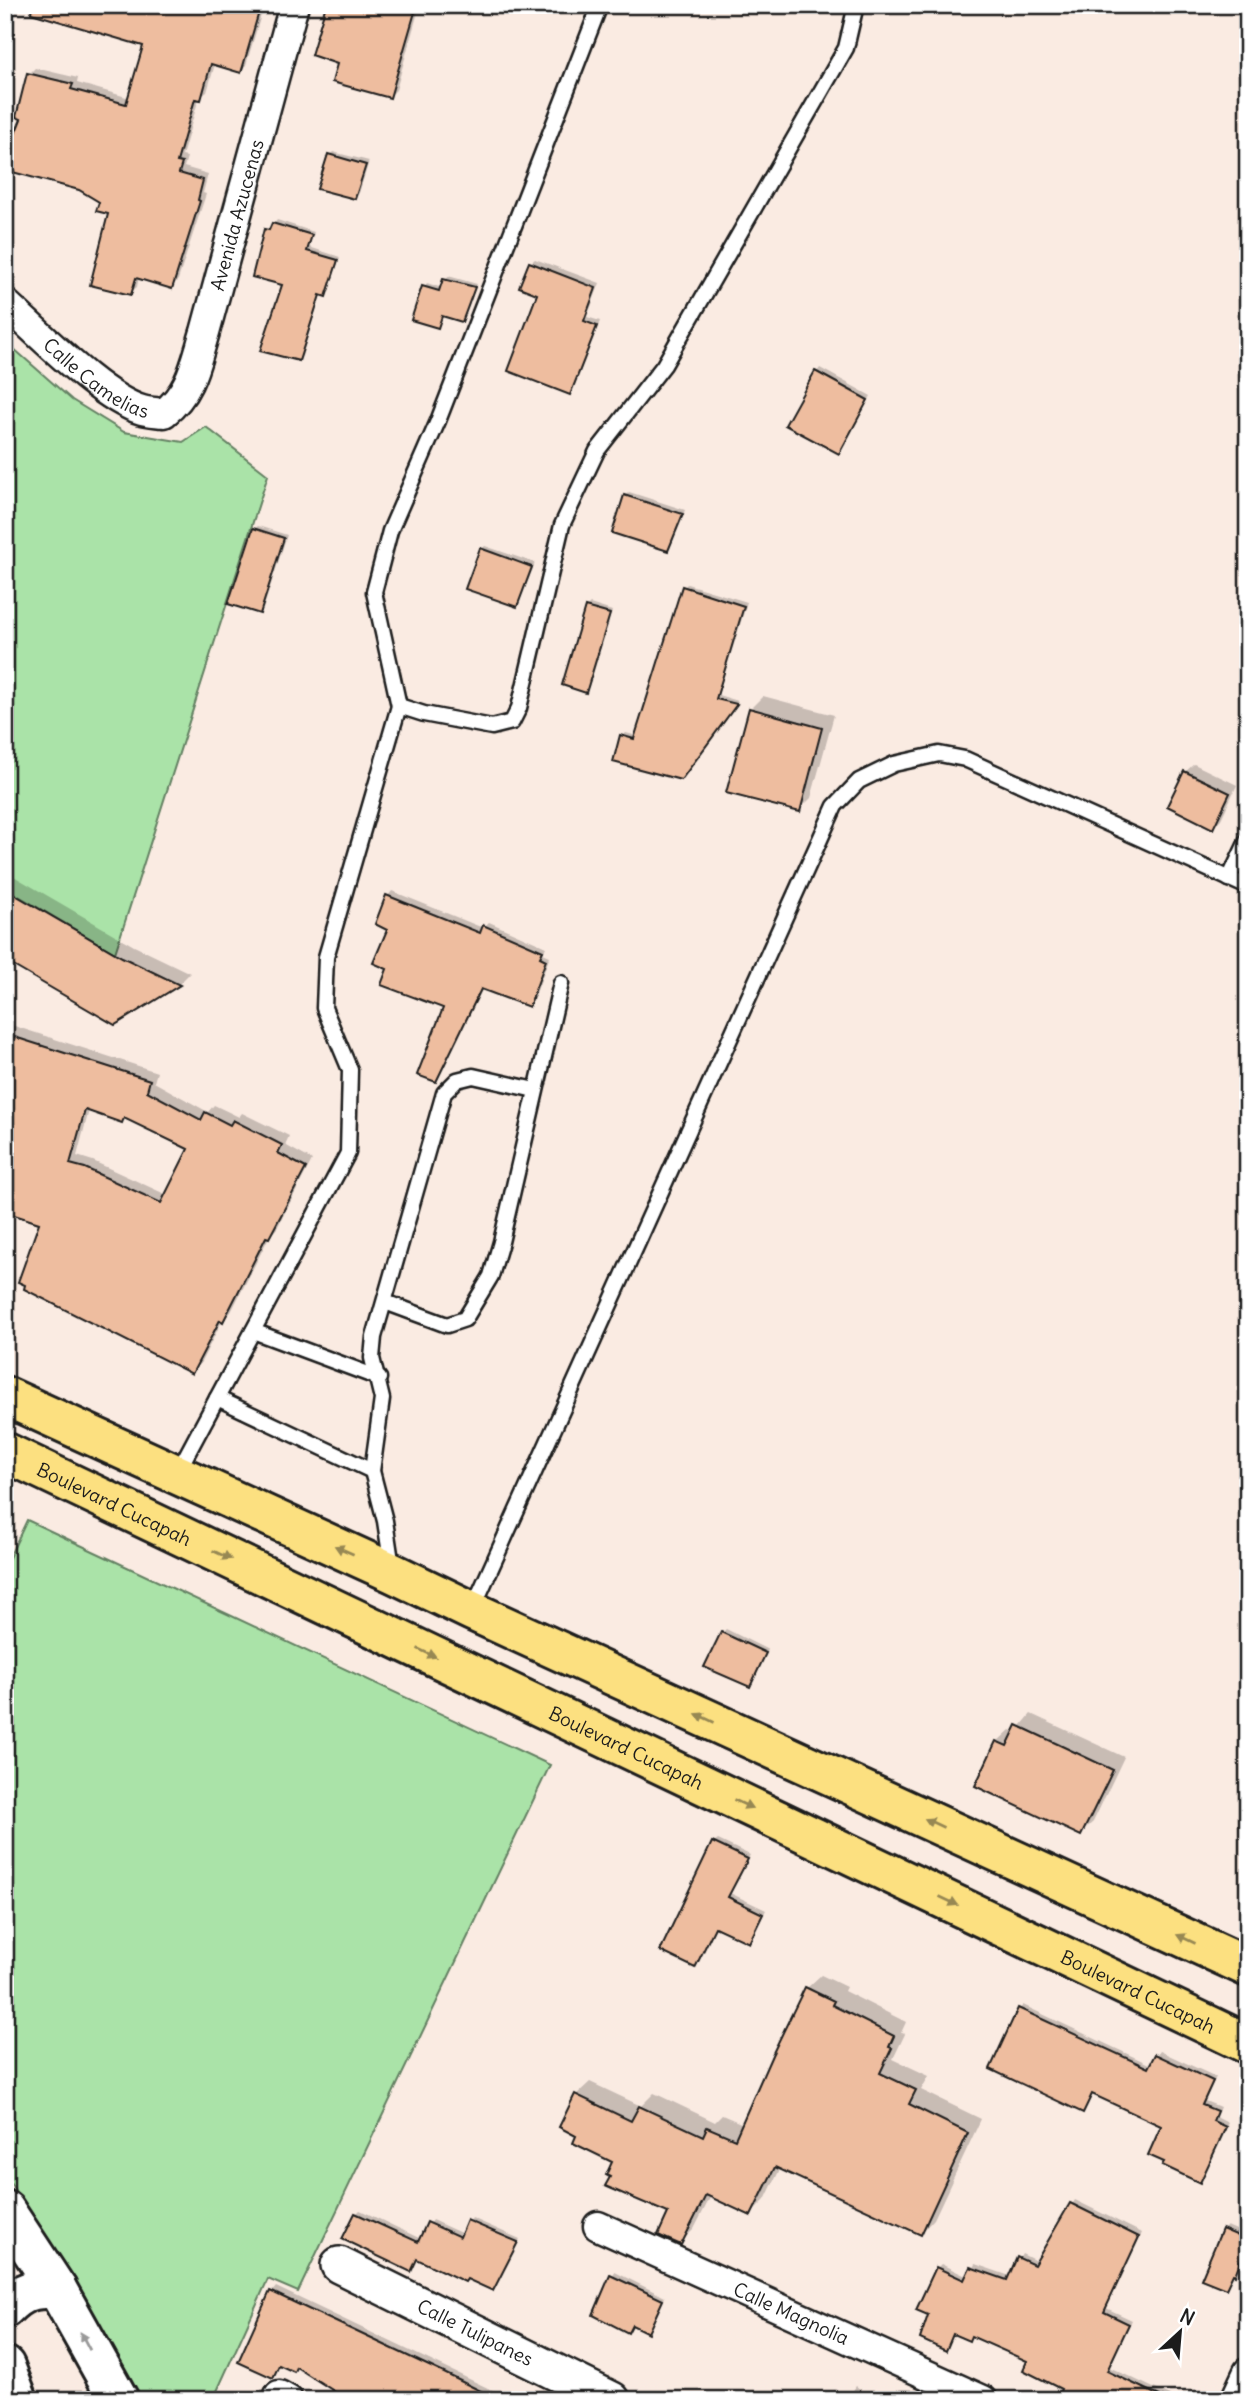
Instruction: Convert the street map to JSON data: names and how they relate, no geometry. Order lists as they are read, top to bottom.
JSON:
{
  "streets": {
    "main road": ["Boulevard Cucapah"],
    "street": [
      "Avenida Azucenas",
      "Calle Camelias",
      "Calle Magnolia",
      "Calle Tulipanes"
    ]
  },
  "crossings": [
    ["Avenida Azucenas", "Calle Camelias"]
  ],
  "north": "top right"
}
